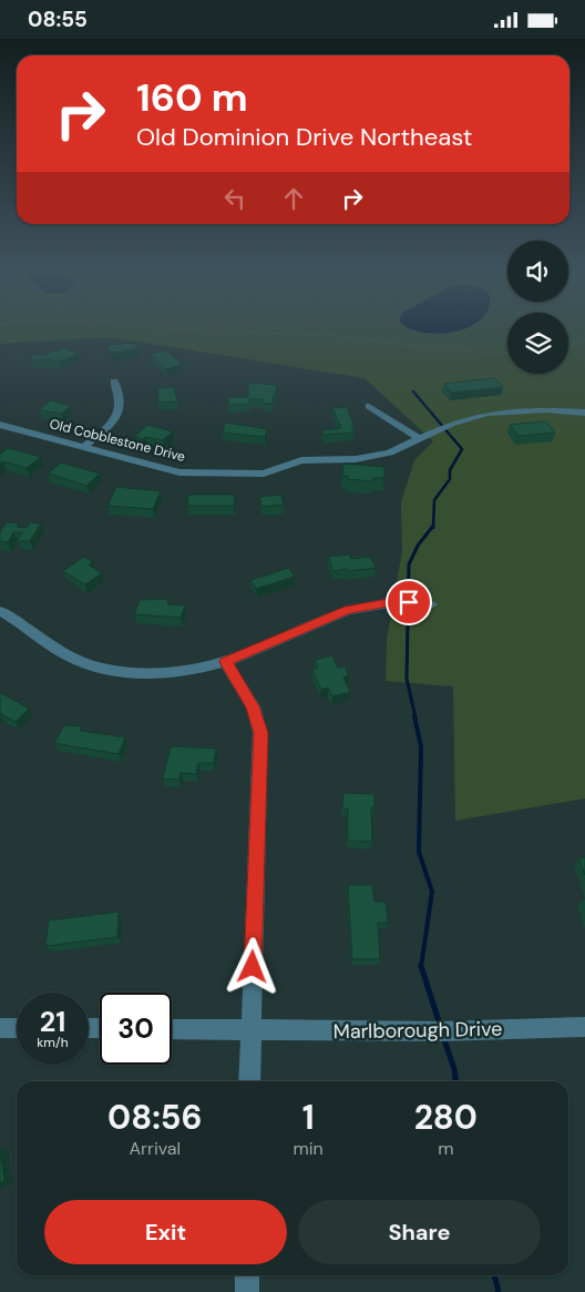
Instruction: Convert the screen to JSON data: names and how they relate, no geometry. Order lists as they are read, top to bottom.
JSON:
{
  "streets": {
    "street": ["Old Cobblestone Drive", "Marlborough Drive"]
  },
  "page": {
    "status": "08:55",
    "turn": ["160 m", "Old Dominion Drive Northeast"],
    "speed": "21 km/h",
    "limit": "30",
    "eta": [
      "08:56",
      "Arrival",
      "1",
      "min",
      "280",
      "m"
    ],
    "buttons": ["Exit", "Share"]
  }
}
